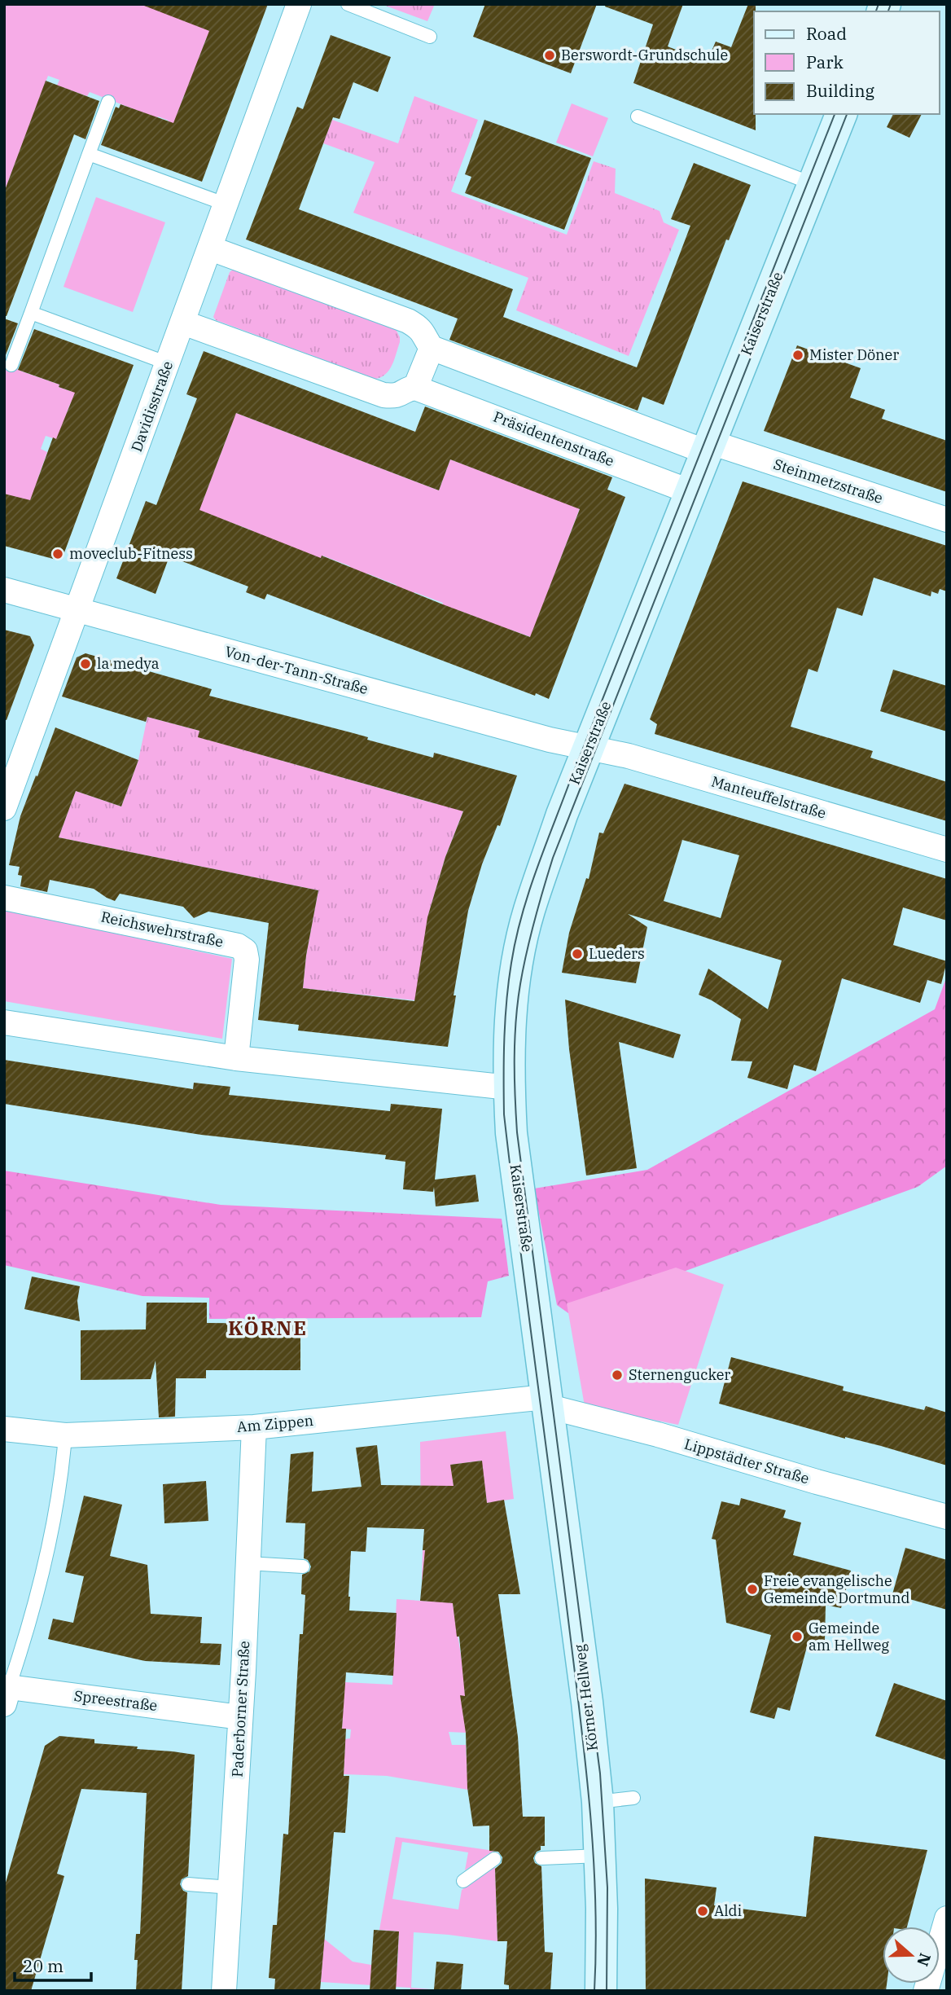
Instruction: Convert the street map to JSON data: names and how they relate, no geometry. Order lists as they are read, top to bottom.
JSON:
{
  "streets": {
    "main road": ["Kaiserstraße", "Körner Hellweg"],
    "street": [
      "Davidisstraße",
      "Präsidentenstraße",
      "Steinmetzstraße",
      "Von-der-Tann-Straße",
      "Manteuffelstraße",
      "Reichswehrstraße",
      "Am Zippen",
      "Lippstädter Straße",
      "Spreestraße",
      "Paderborner Straße"
    ]
  },
  "crossings": [
    ["Kaiserstraße", "Präsidentenstraße"],
    ["Kaiserstraße", "Steinmetzstraße"],
    ["Kaiserstraße", "Von-der-Tann-Straße"],
    ["Kaiserstraße", "Manteuffelstraße"],
    ["Kaiserstraße", "Am Zippen"],
    ["Kaiserstraße", "Lippstädter Straße"],
    ["Kaiserstraße", "Körner Hellweg"],
    ["Davidisstraße", "Von-der-Tann-Straße"],
    ["Von-der-Tann-Straße", "Manteuffelstraße"],
    ["Am Zippen", "Lippstädter Straße"],
    ["Am Zippen", "Körner Hellweg"],
    ["Am Zippen", "Paderborner Straße"],
    ["Lippstädter Straße", "Körner Hellweg"],
    ["Spreestraße", "Paderborner Straße"]
  ],
  "districts": ["KÖRNE"],
  "places": [
    "Berswordt-Grundschule",
    "Mister Döner",
    "moveclub-Fitness",
    "la medya",
    "Lueders",
    "Sternengucker",
    "Freie evangelische Gemeinde Dortmund",
    "Gemeinde am Hellweg",
    "Aldi"
  ],
  "legend": ["Road", "Park", "Building"],
  "scale_bar": "20 m",
  "north": "right"
}
